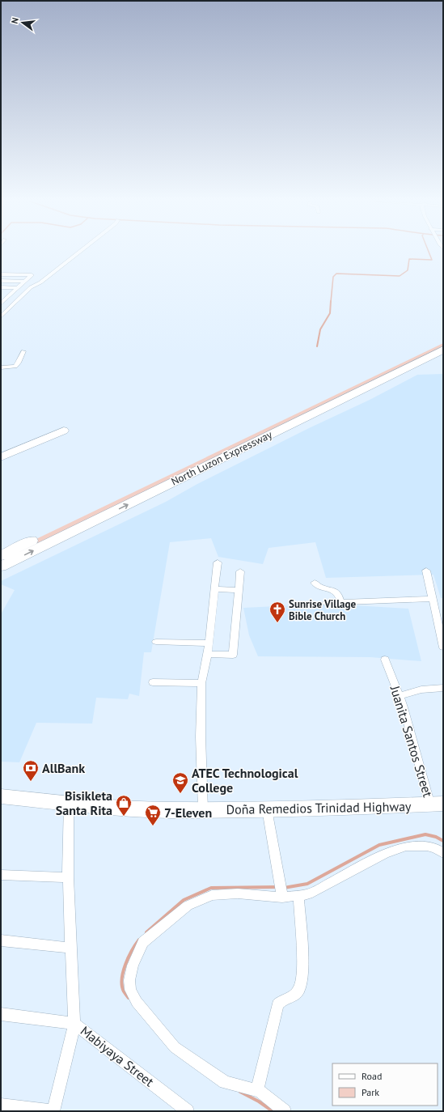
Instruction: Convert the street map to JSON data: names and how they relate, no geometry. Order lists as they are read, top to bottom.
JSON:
{
  "streets": {
    "highway": ["North Luzon Expressway", "Doña Remedios Trinidad Highway"],
    "street": ["Juanita Santos Street", "Mabiyaya Street"]
  },
  "crossings": [
    ["Juanita Santos Street", "Doña Remedios Trinidad Highway"]
  ],
  "places": {
    "church": ["Sunrise Village Bible Church"],
    "bank": ["AllBank"],
    "school or university": ["ATEC Technological College"],
    "shop": ["Bisikleta Santa Rita"],
    "supermarket": ["7-Eleven"]
  },
  "legend": ["Road", "Park"],
  "north": "left"
}
